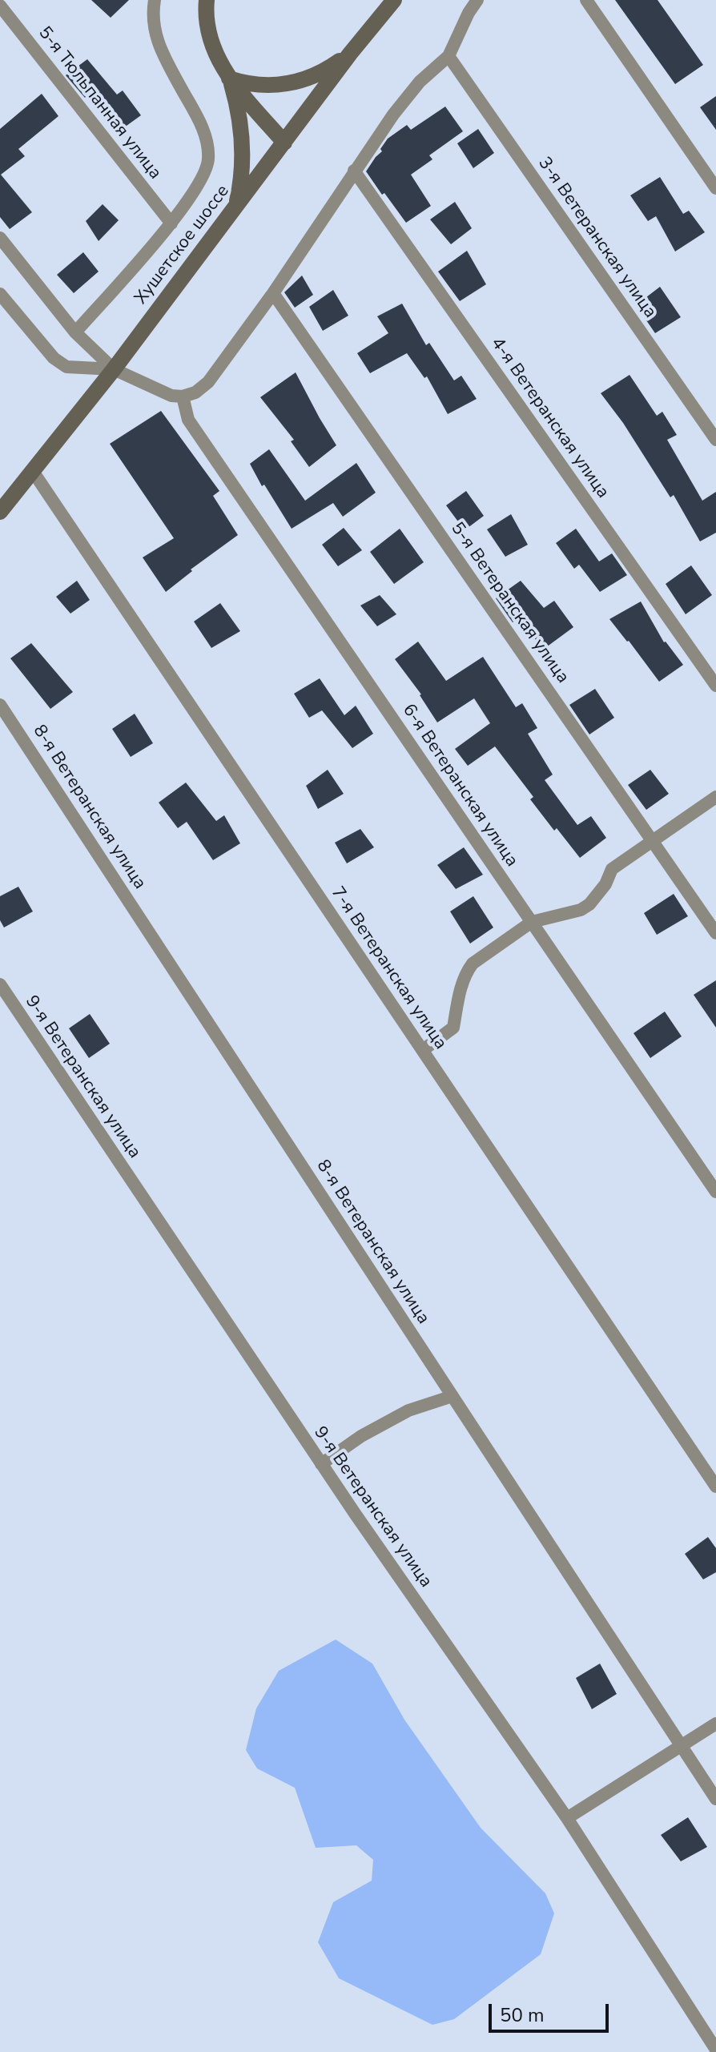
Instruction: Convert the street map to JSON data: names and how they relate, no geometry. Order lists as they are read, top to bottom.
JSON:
{
  "streets": {
    "main road": ["Хушетское шоссе"],
    "street": [
      "5-я Тюльпанная улица",
      "3-я Ветеранская улица",
      "4-я Ветеранская улица",
      "5-я Ветеранская улица",
      "6-я Ветеранская улица",
      "8-я Ветеранская улица",
      "7-я Ветеранская улица",
      "9-я Ветеранская улица"
    ]
  },
  "crossings": [
    ["Хушетское шоссе", "7-я Ветеранская улица"]
  ],
  "scale_bar": "50 m"
}
